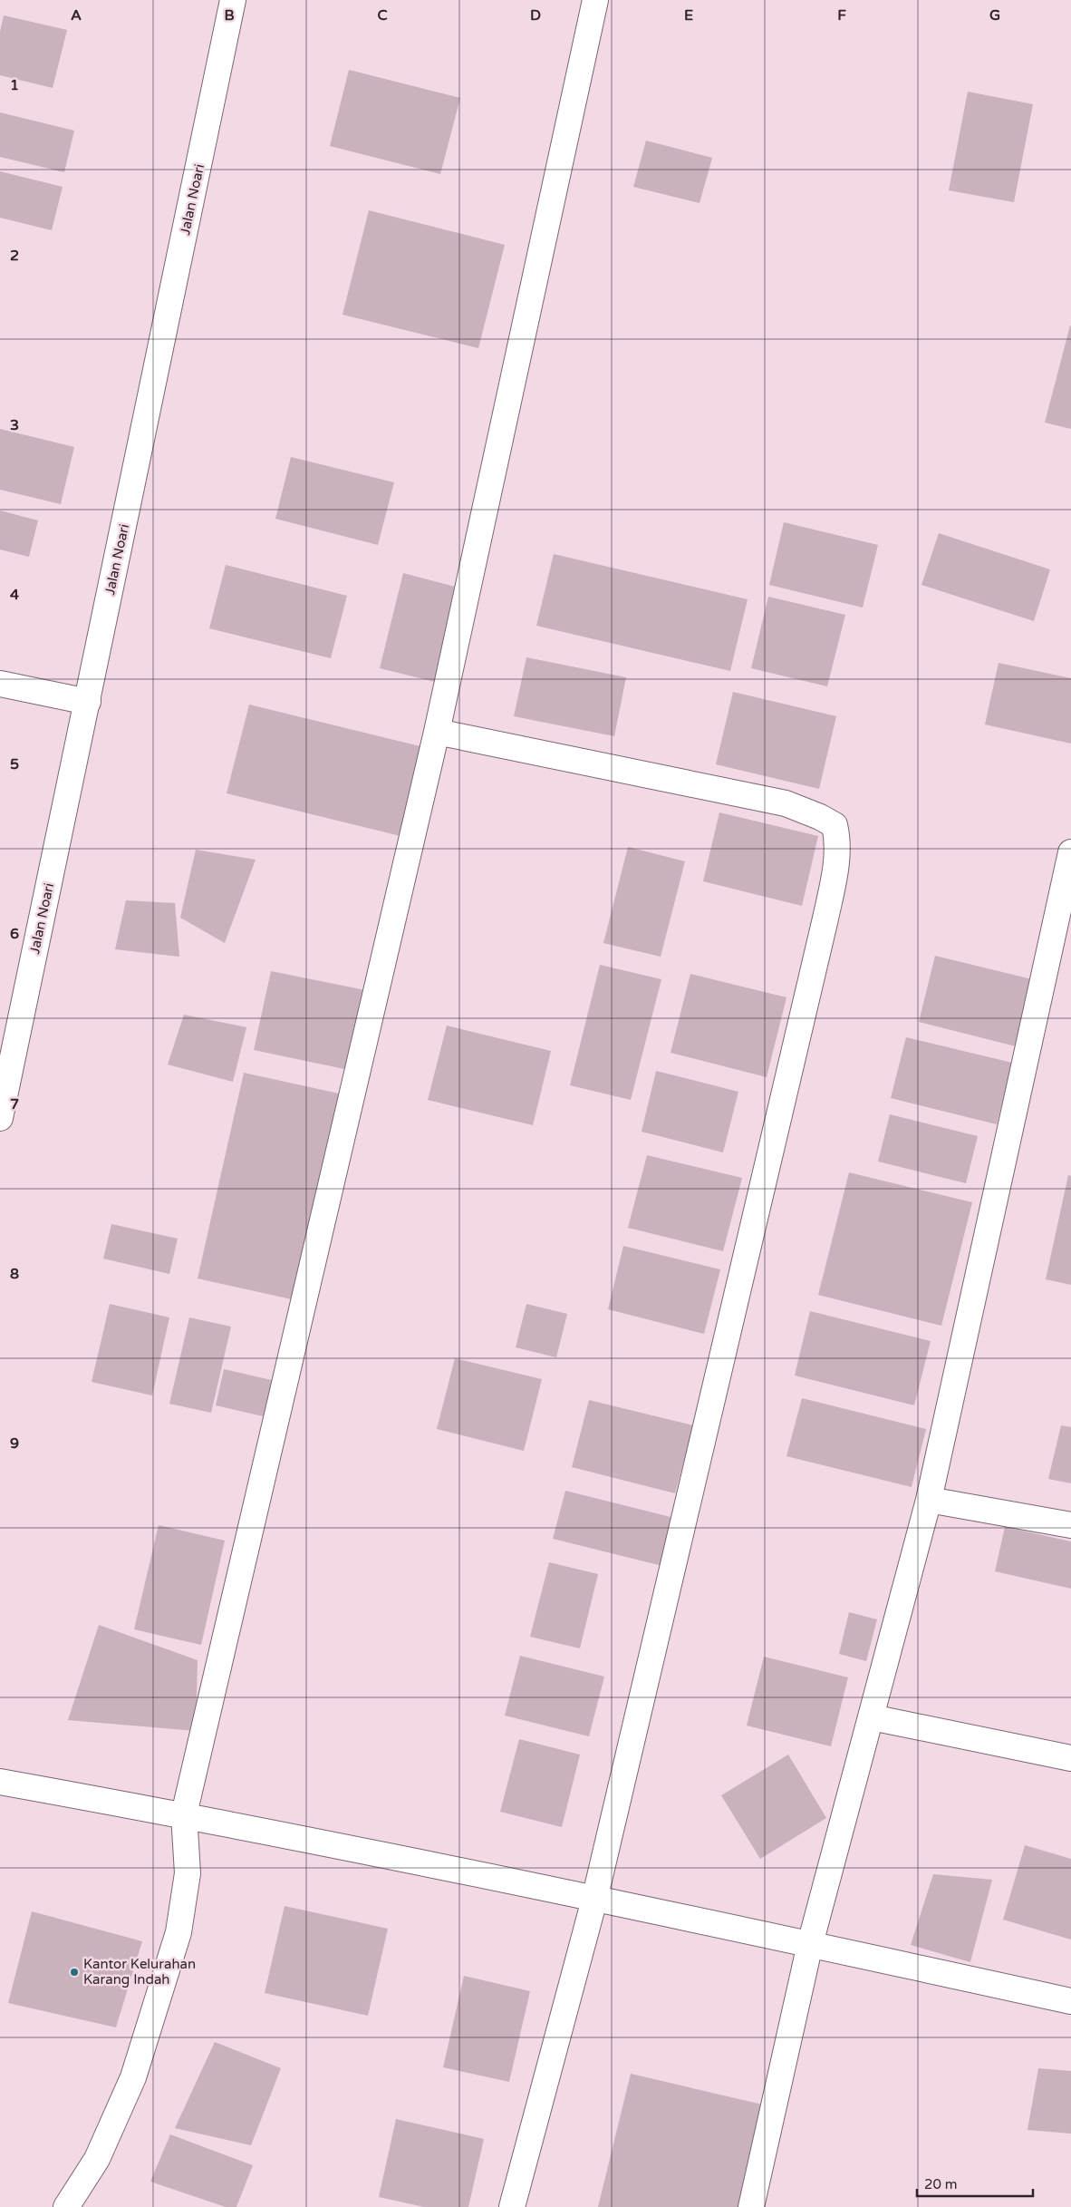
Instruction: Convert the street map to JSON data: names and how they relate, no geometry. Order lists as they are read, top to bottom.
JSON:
{
  "streets": {
    "street": ["Jalan Noari"]
  },
  "places": ["Kantor Kelurahan Karang Indah"],
  "scale_bar": "20 m",
  "grid": {
    "columns": [
      "A",
      "B",
      "C",
      "D",
      "E",
      "F",
      "G"
    ],
    "rows": [
      "1",
      "2",
      "3",
      "4",
      "5",
      "6",
      "7",
      "8",
      "9"
    ]
  }
}
